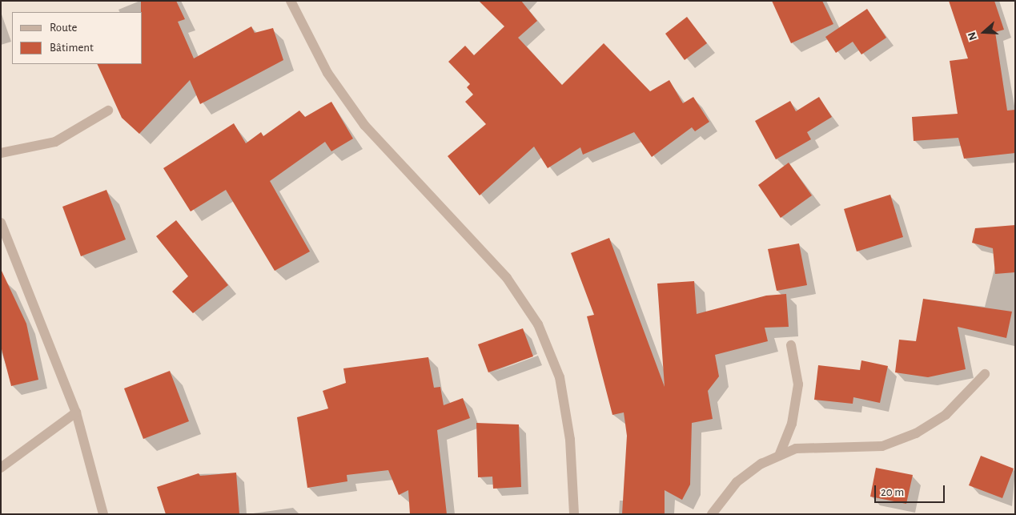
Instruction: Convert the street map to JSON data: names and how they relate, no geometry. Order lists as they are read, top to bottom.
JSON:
{
  "legend": ["Route", "Bâtiment"],
  "scale_bar": "20 m",
  "north": "left"
}
